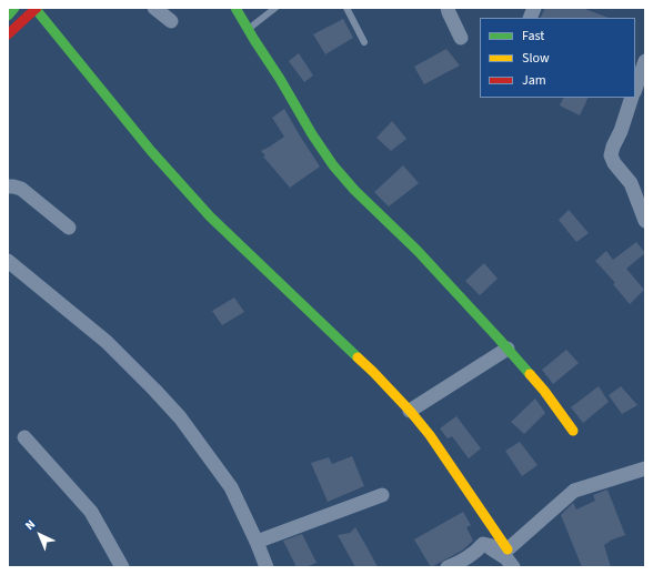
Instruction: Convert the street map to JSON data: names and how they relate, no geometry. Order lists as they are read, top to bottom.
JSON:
{
  "legend": ["Fast", "Slow", "Jam"],
  "north": "top left"
}
